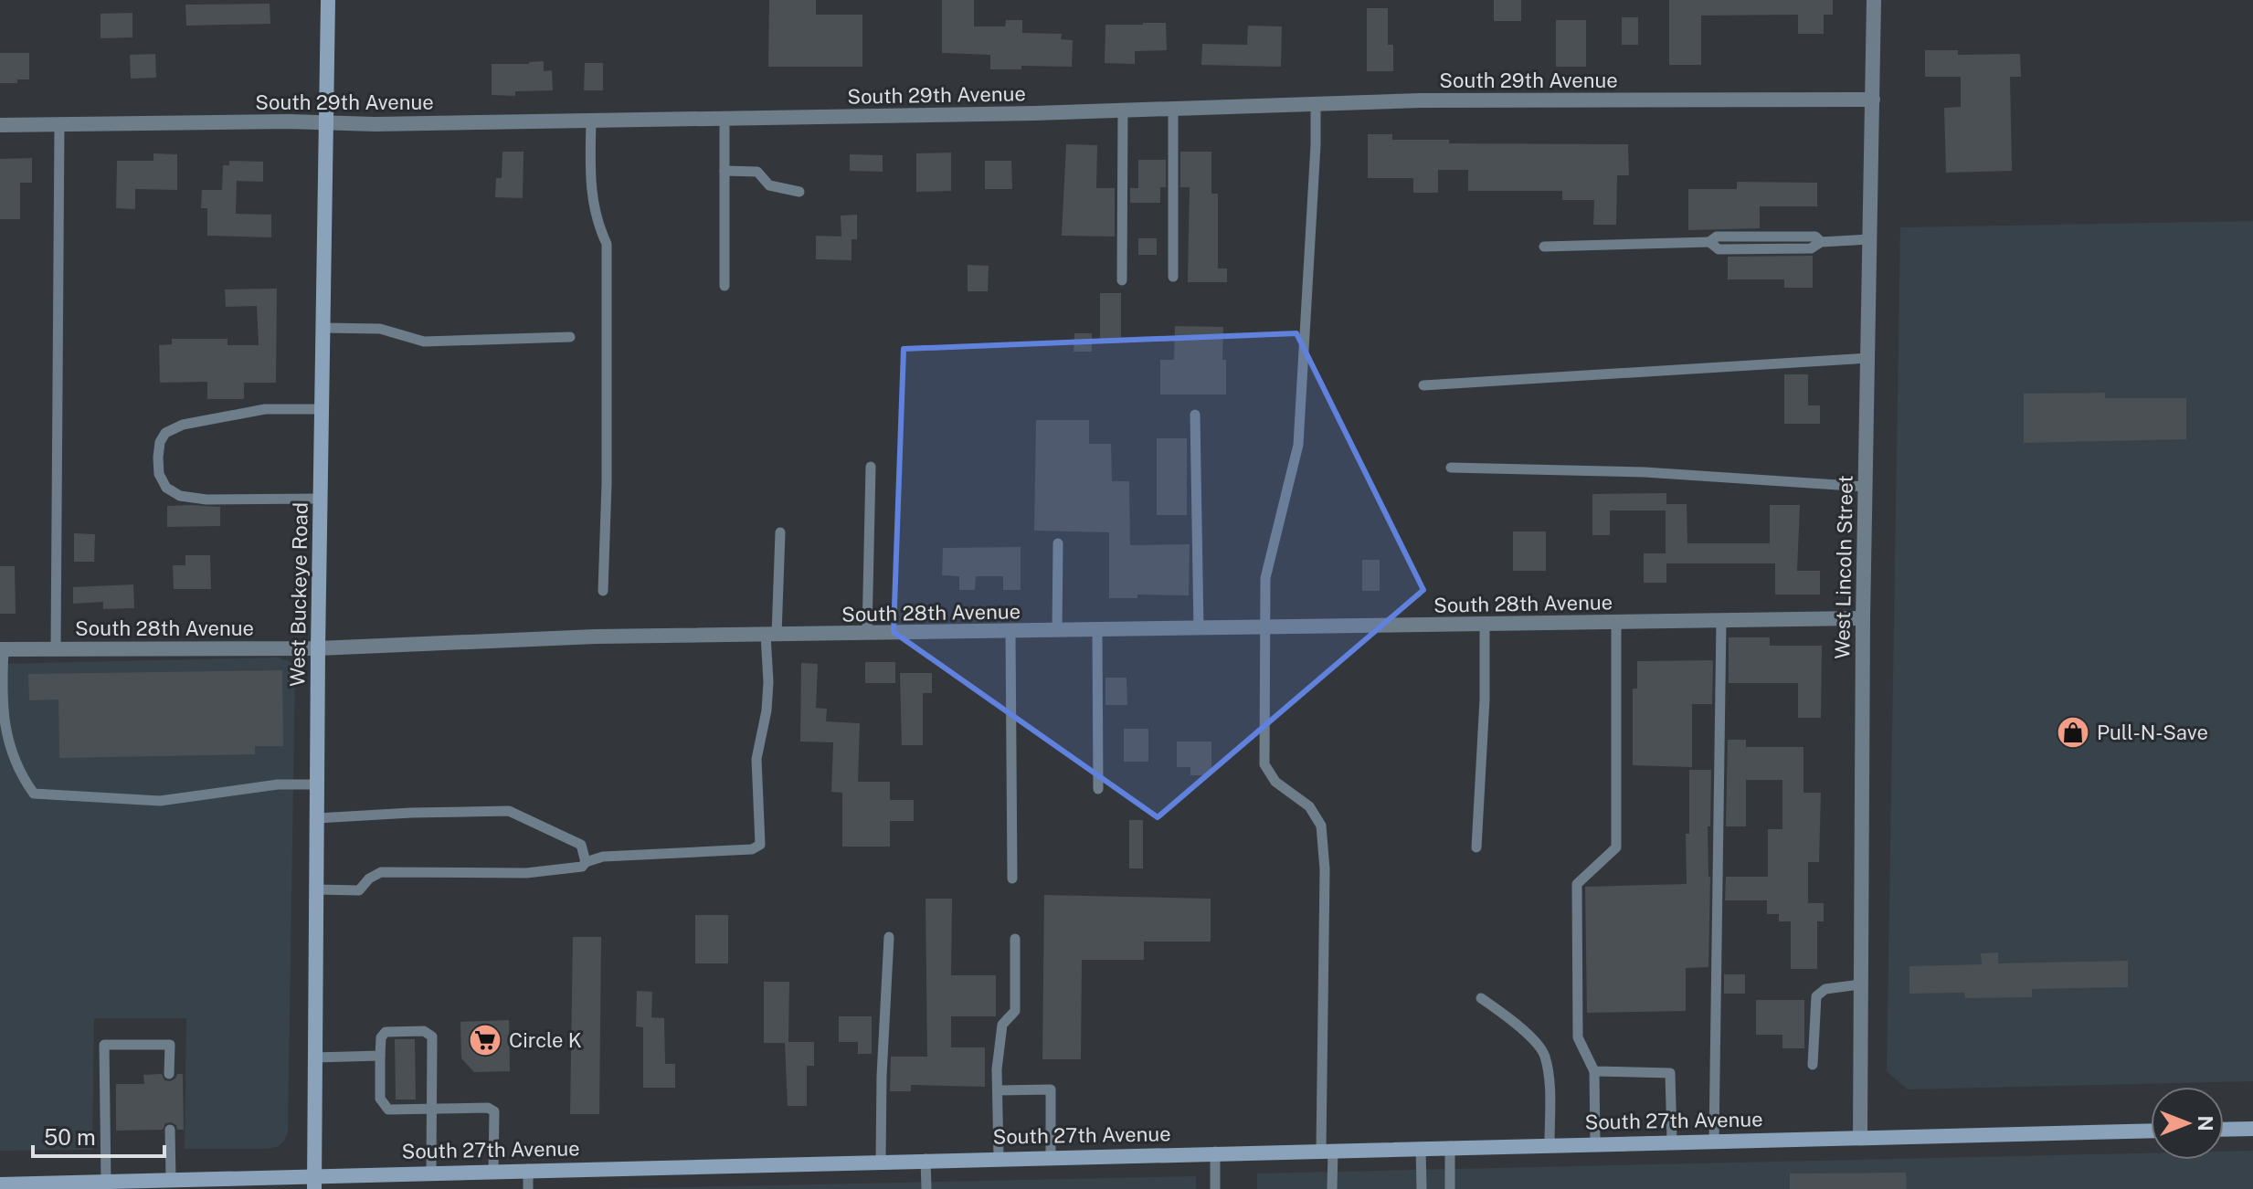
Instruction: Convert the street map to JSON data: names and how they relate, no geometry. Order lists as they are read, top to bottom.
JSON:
{
  "streets": {
    "main road": ["West Buckeye Road", "South 27th Avenue"],
    "street": ["South 29th Avenue", "West Lincoln Street", "South 28th Avenue"]
  },
  "crossings": [
    ["South 29th Avenue", "West Lincoln Street"],
    ["South 29th Avenue", "West Buckeye Road"],
    ["West Lincoln Street", "South 28th Avenue"],
    ["West Lincoln Street", "South 27th Avenue"],
    ["West Buckeye Road", "South 28th Avenue"],
    ["West Buckeye Road", "South 27th Avenue"]
  ],
  "places": {
    "shop": ["Pull-N-Save"],
    "supermarket": ["Circle K"]
  },
  "scale_bar": "50 m",
  "north": "right"
}
